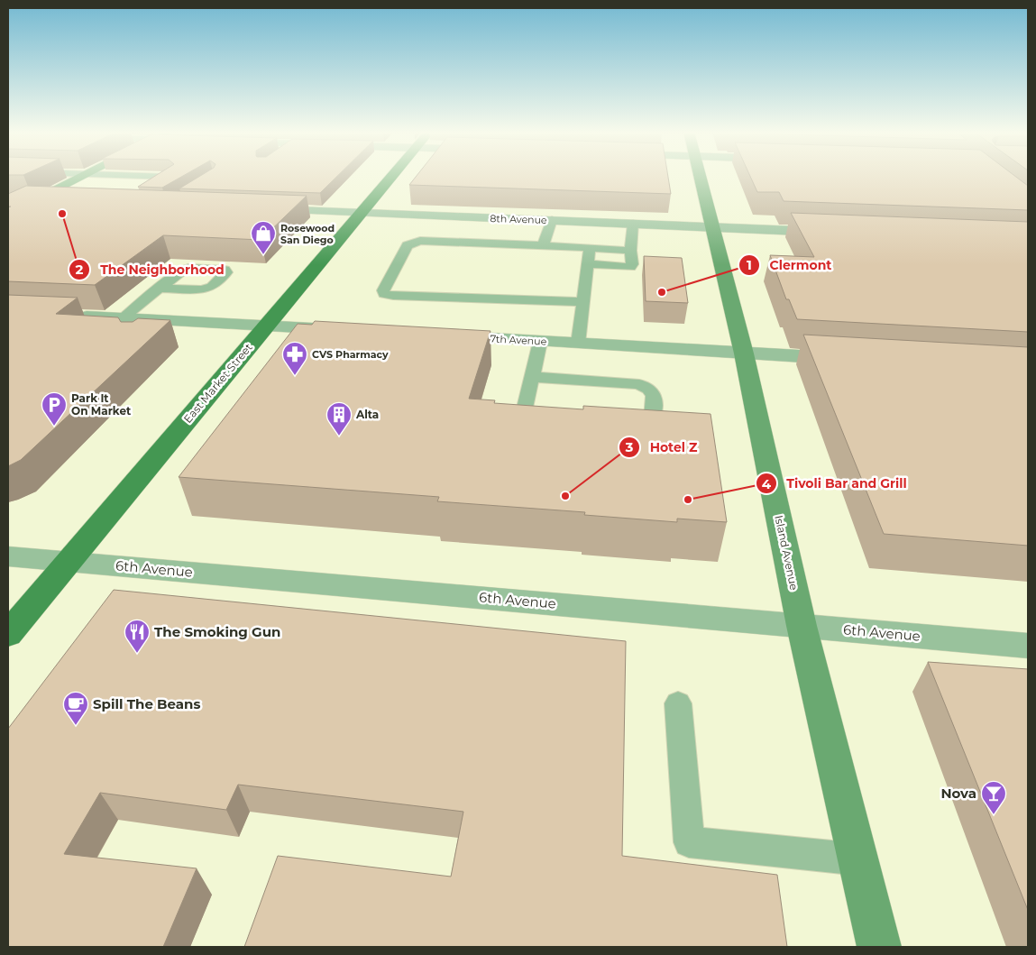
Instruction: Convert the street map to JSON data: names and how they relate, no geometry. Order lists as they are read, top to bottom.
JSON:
{
  "streets": {
    "main road": ["East Market Street", "Island Avenue"],
    "street": ["8th Avenue", "7th Avenue", "6th Avenue"]
  },
  "crossings": [
    ["8th Avenue", "East Market Street"],
    ["8th Avenue", "Island Avenue"],
    ["7th Avenue", "Island Avenue"],
    ["East Market Street", "6th Avenue"],
    ["Island Avenue", "6th Avenue"]
  ],
  "places": {
    "other": [
      "The Neighborhood",
      "Clermont",
      "Hotel Z",
      "Tivoli Bar and Grill"
    ],
    "shop": ["Rosewood San Diego"],
    "pharmacy": ["CVS Pharmacy"],
    "parking": ["Park It On Market"],
    "building": ["Alta"],
    "restaurant": ["The Smoking Gun"],
    "cafe": ["Spill The Beans"],
    "bar": ["Nova"]
  }
}
